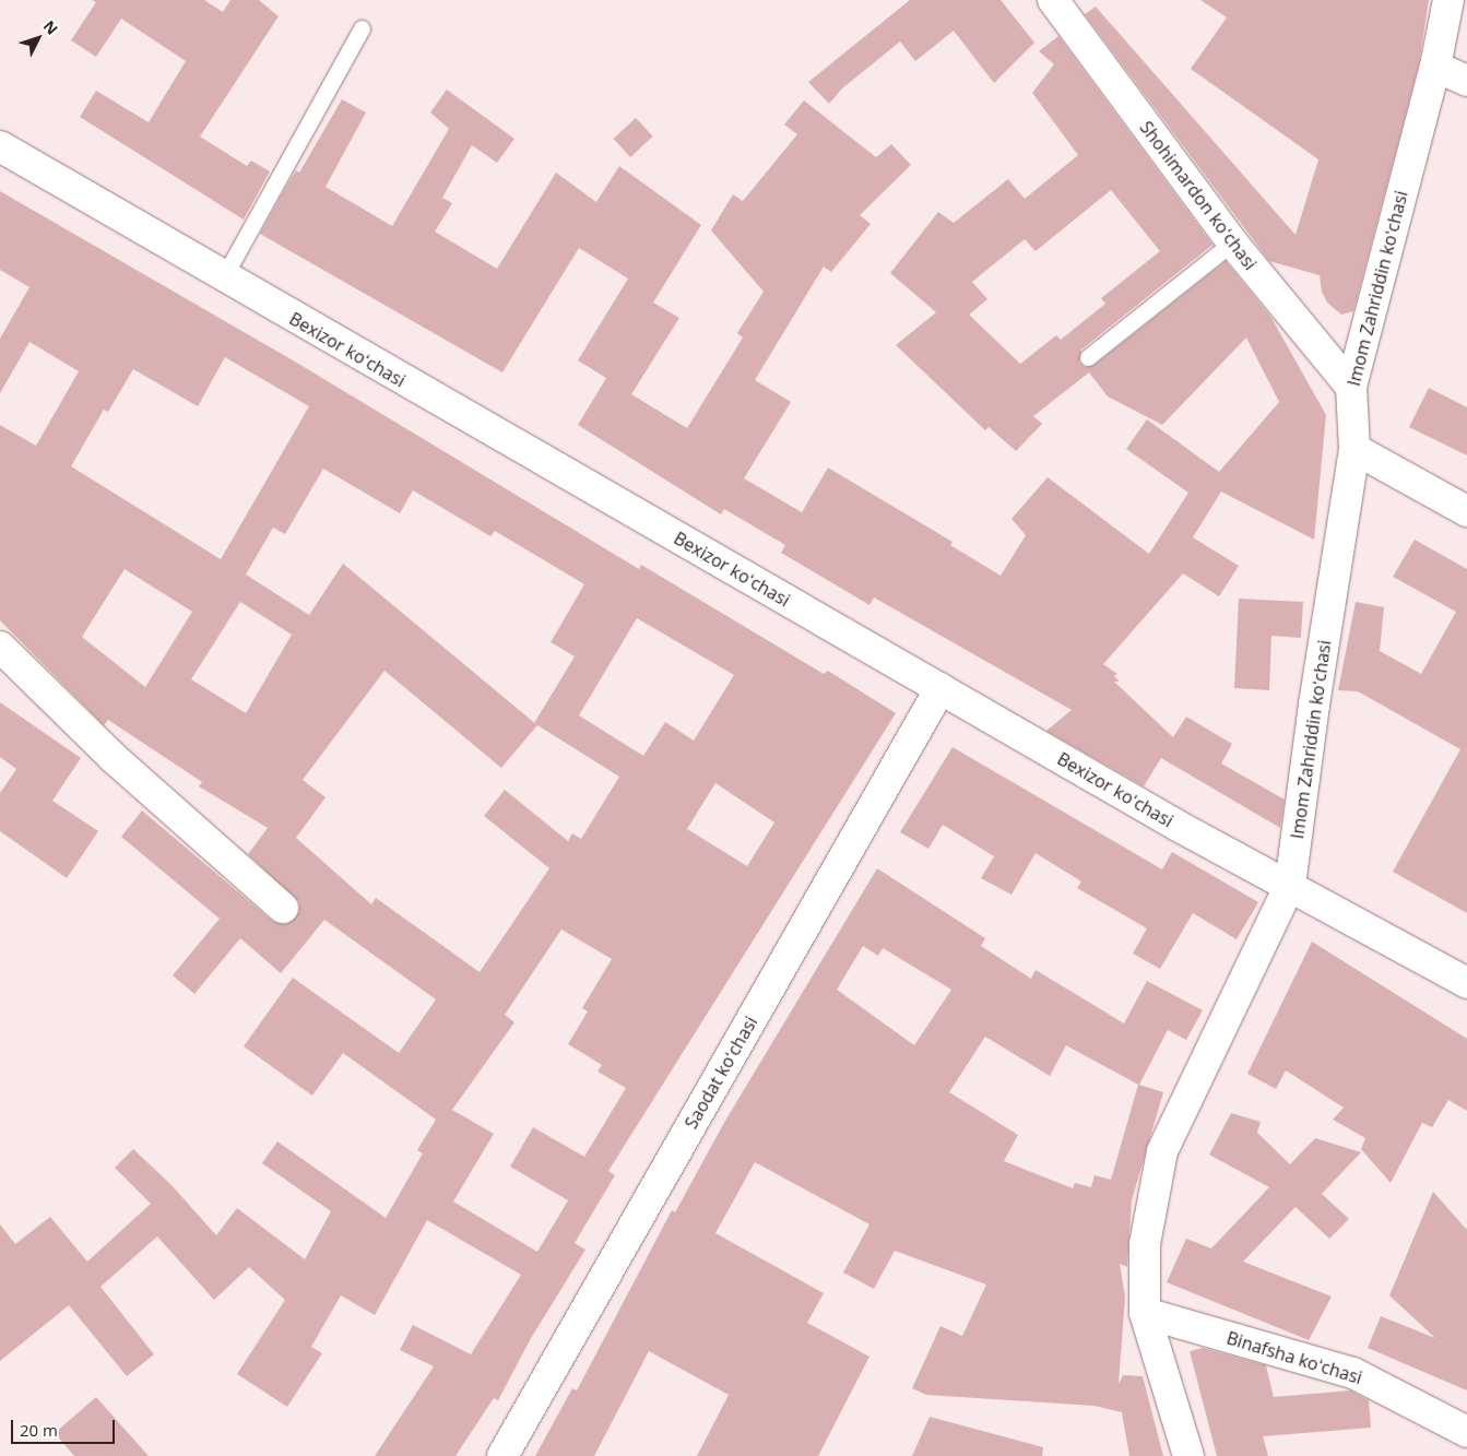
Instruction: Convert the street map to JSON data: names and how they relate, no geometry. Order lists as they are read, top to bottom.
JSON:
{
  "streets": {
    "street": [
      "Shohimardon koʻchasi",
      "Imom Zahriddin koʻchasi",
      "Bexizor koʻchasi",
      "Saodat koʻchasi",
      "Binafsha koʻchasi"
    ]
  },
  "crossings": [
    ["Shohimardon koʻchasi", "Imom Zahriddin koʻchasi"],
    ["Imom Zahriddin koʻchasi", "Bexizor koʻchasi"],
    ["Imom Zahriddin koʻchasi", "Binafsha koʻchasi"],
    ["Bexizor koʻchasi", "Saodat koʻchasi"]
  ],
  "scale_bar": "20 m",
  "north": "top right"
}
